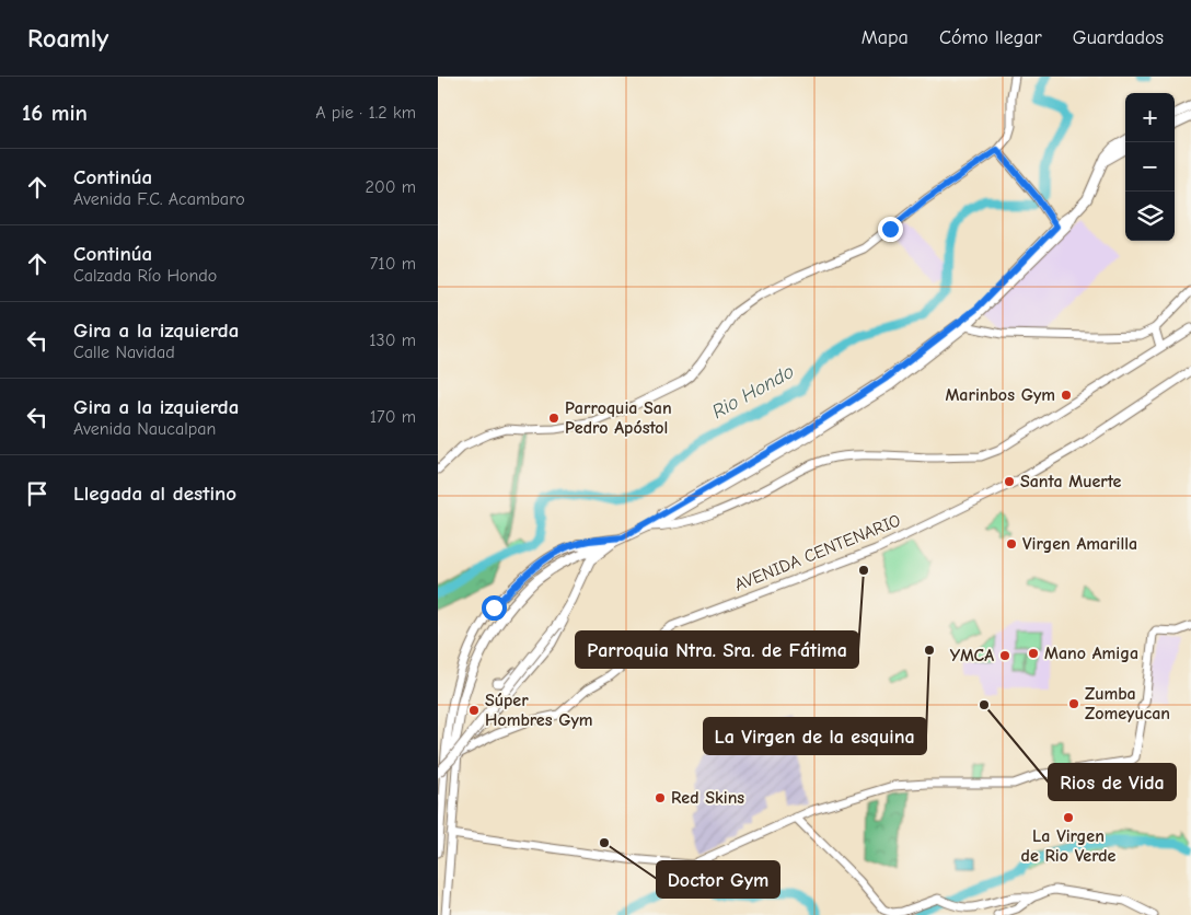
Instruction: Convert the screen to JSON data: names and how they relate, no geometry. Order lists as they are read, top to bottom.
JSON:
{
  "streets": {
    "main road": ["AVENIDA CENTENARIO"]
  },
  "water": ["Rio Hondo"],
  "places": [
    "Marinbos Gym",
    "Parroquia San Pedro Apóstol",
    "Santa Muerte",
    "Virgen Amarilla",
    "Parroquia Ntra. Sra. de Fátima",
    "La Virgen de la esquina",
    "Mano Amiga",
    "YMCA",
    "Zumba Zomeyucan",
    "Rios de Vida",
    "Súper Hombres Gym",
    "Red Skins",
    "La Virgen de Rio Verde",
    "Doctor Gym"
  ],
  "page": {
    "header": "Roamly",
    "nav": ["Mapa", "Cómo llegar", "Guardados"],
    "heading": ["16 min", "A pie · 1.2 km"],
    "map_buttons": ["+", "−"],
    "list": [
      ["Continúa", "Avenida F.C. Acambaro", "200 m"],
      ["Continúa", "Calzada Río Hondo", "710 m"],
      ["Gira a la izquierda", "Calle Navidad", "130 m"],
      ["Gira a la izquierda", "Avenida Naucalpan", "170 m"],
      "Llegada al destino"
    ]
  }
}
